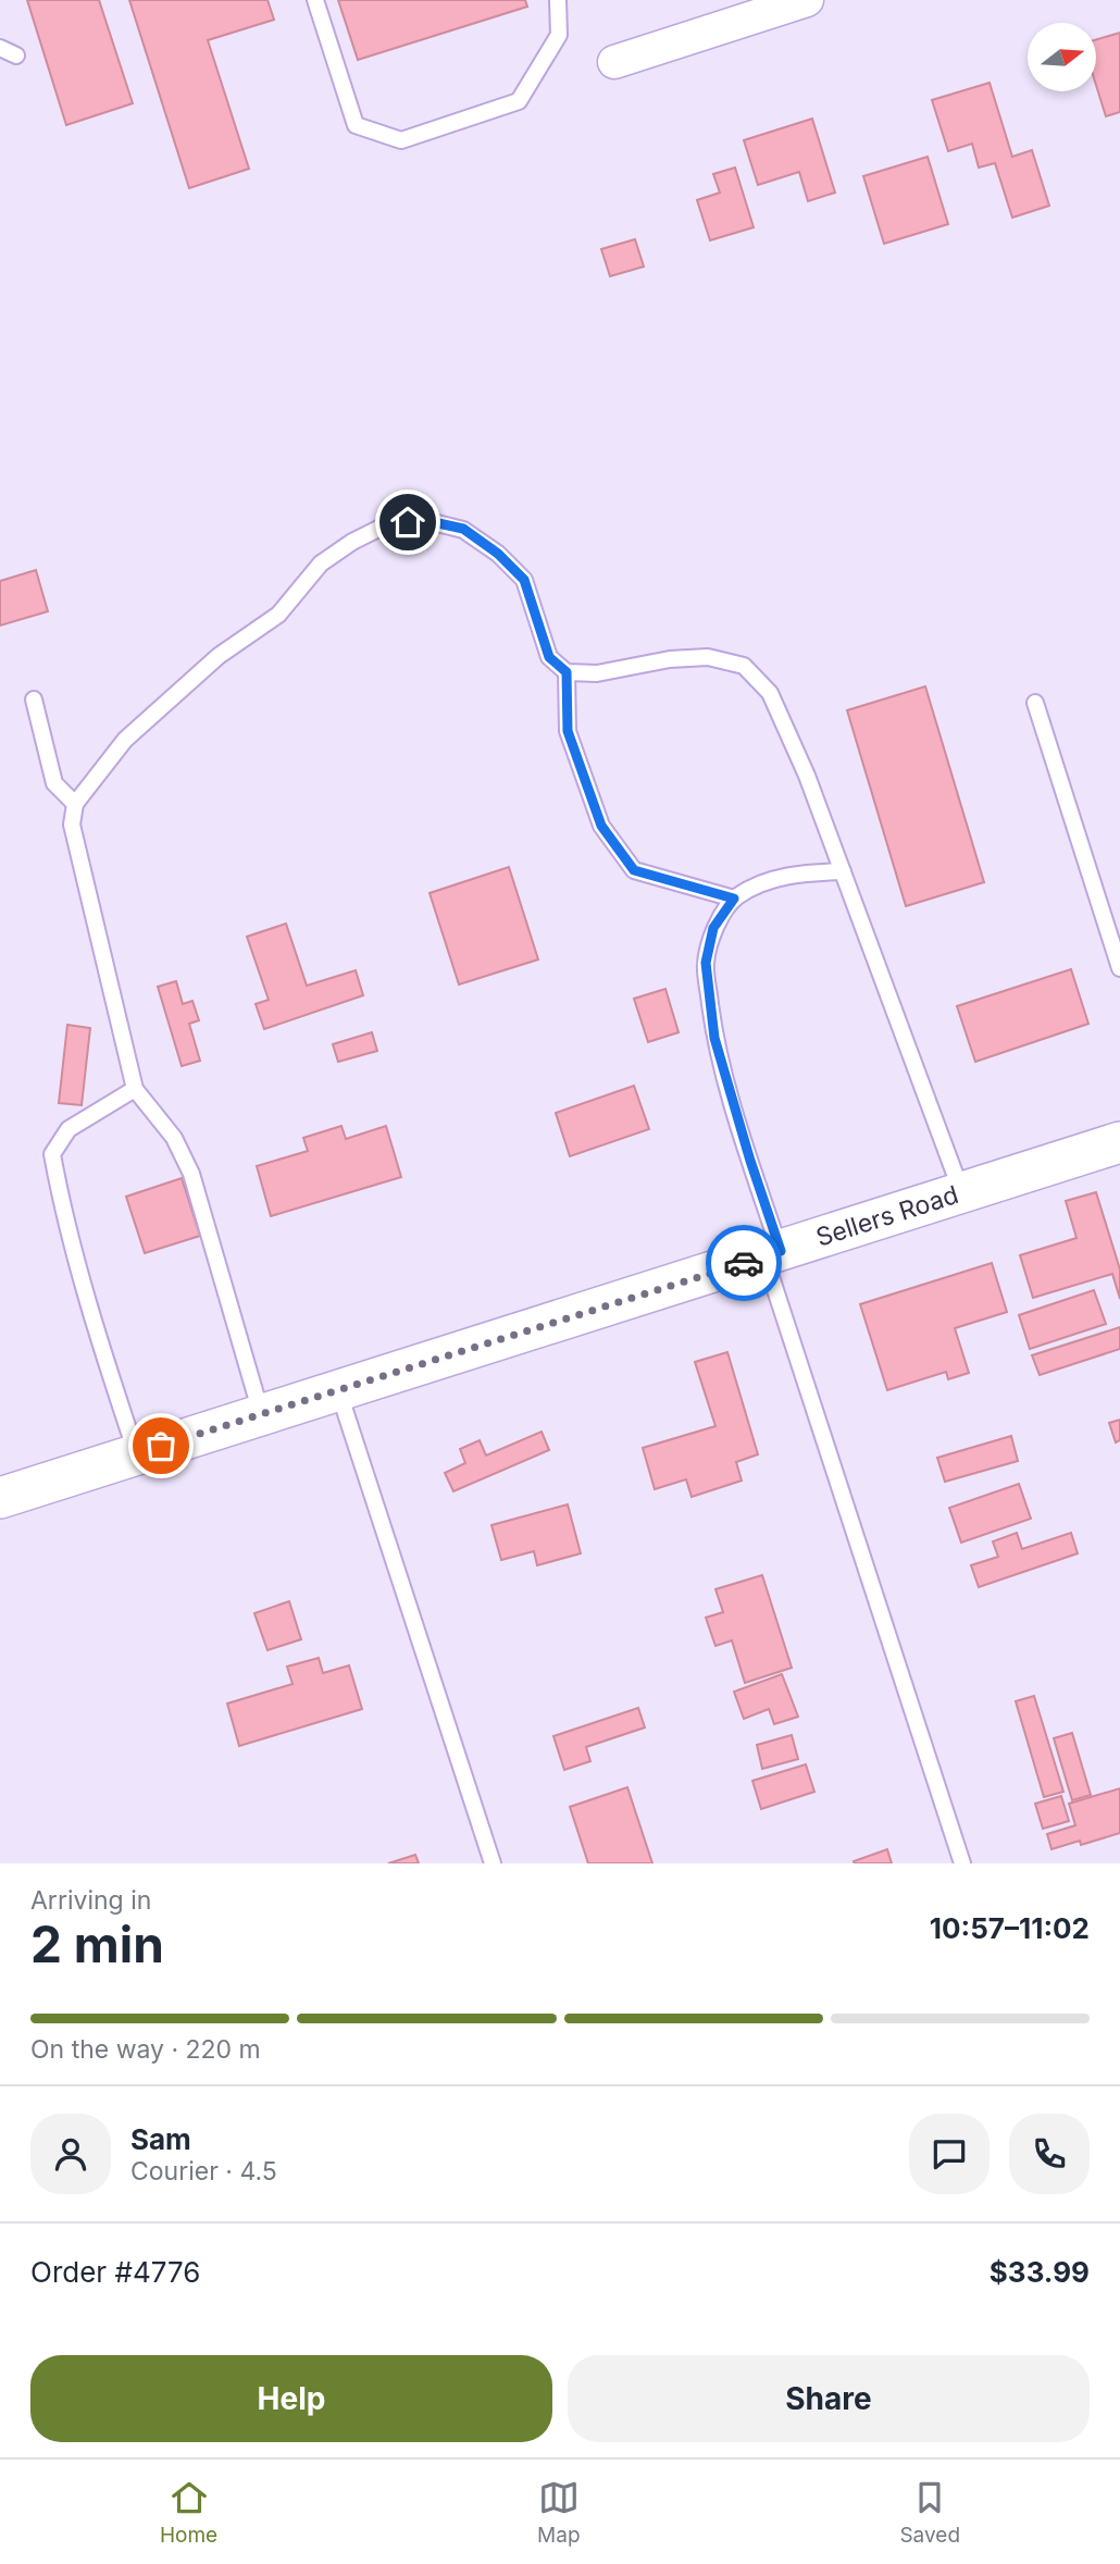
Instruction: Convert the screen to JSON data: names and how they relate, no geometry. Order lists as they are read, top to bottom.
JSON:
{
  "streets": {
    "street": ["Sellers Road"]
  },
  "north": "right",
  "page": {
    "heading": ["2 min", "Arriving in", "10:57–11:02"],
    "panel": [
      "Sam",
      "Courier · 4.5",
      "Order #4776",
      "$33.99"
    ],
    "bar": "On the way · 220 m",
    "buttons": ["Help", "Share"],
    "tabs": ["Home", "Map", "Saved"]
  }
}
